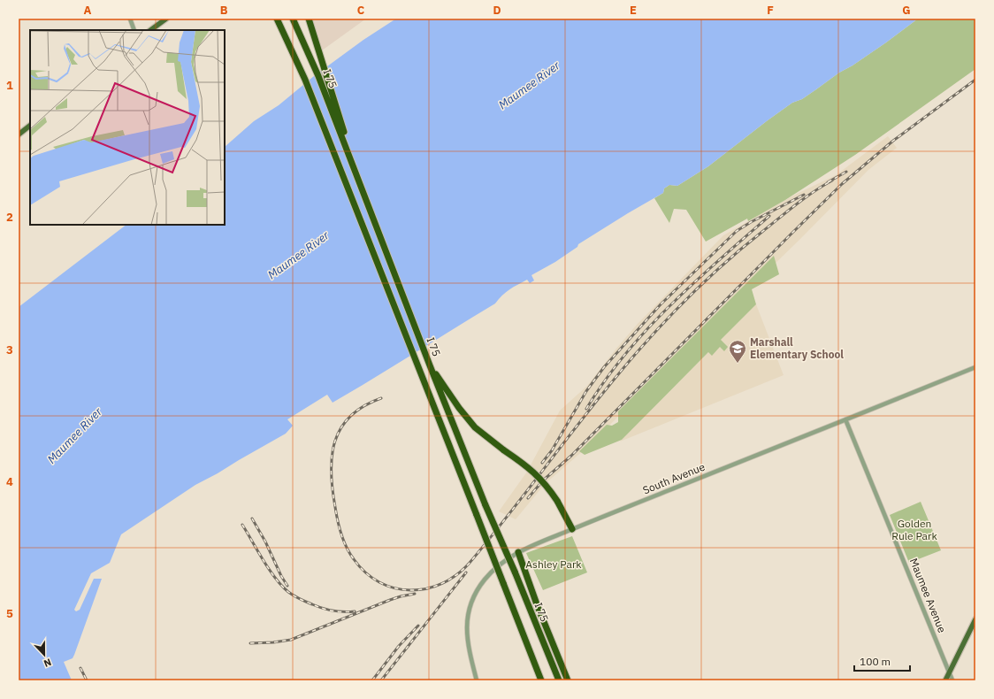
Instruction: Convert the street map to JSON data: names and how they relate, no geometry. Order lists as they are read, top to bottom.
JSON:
{
  "streets": {
    "highway": ["I 75"],
    "street": ["South Avenue", "Maumee Avenue"]
  },
  "crossings": [
    ["South Avenue", "Maumee Avenue"]
  ],
  "water": ["Maumee River"],
  "parks": ["Golden Rule Park", "Ashley Park"],
  "places": {
    "school or university": ["Marshall Elementary School"]
  },
  "scale_bar": "100 m",
  "north": "bottom",
  "grid": {
    "columns": [
      "A",
      "B",
      "C",
      "D",
      "E",
      "F",
      "G"
    ],
    "rows": [
      "1",
      "2",
      "3",
      "4",
      "5"
    ]
  }
}
